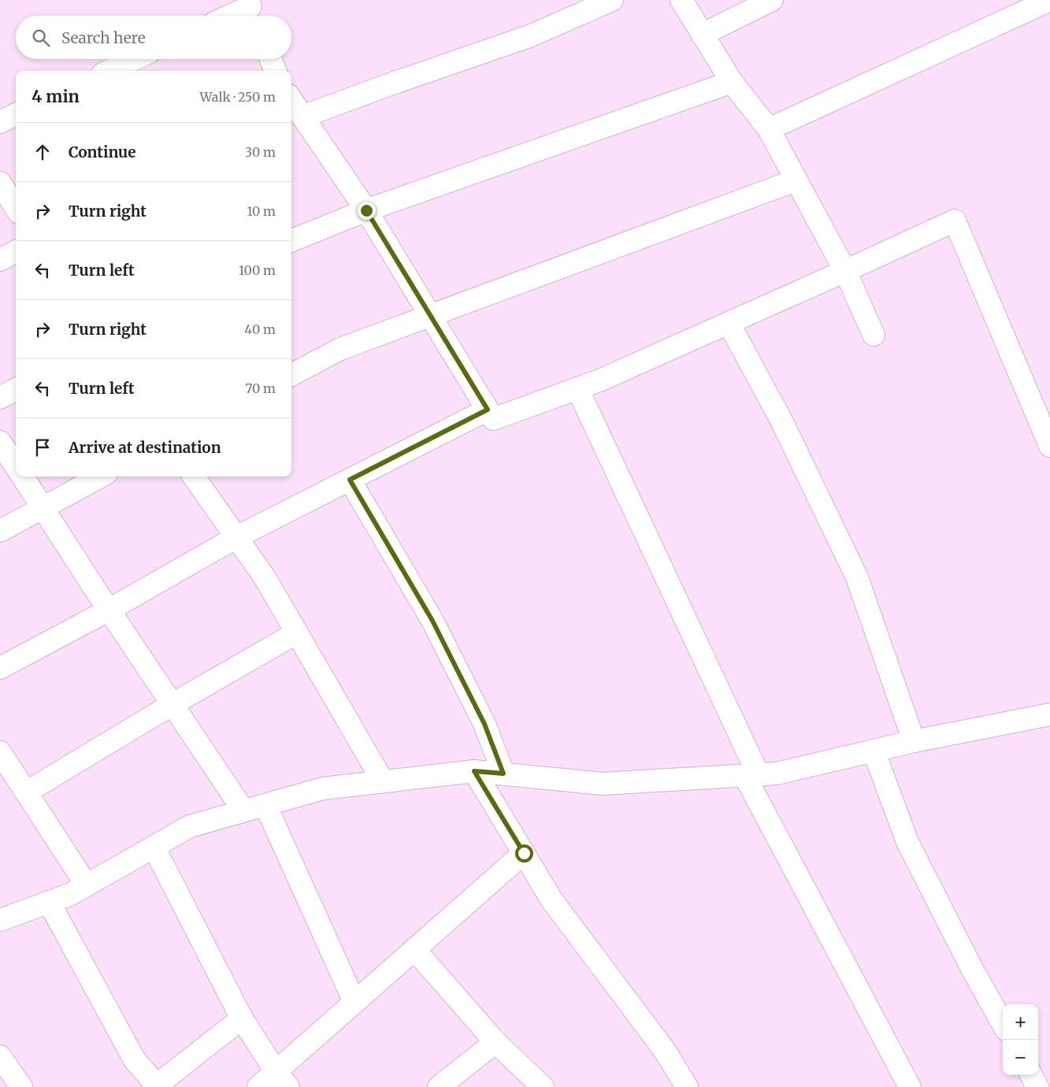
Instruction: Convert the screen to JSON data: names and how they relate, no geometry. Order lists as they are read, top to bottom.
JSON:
{
  "page": {
    "search": "Search here",
    "heading": ["4 min", "Walk · 250 m"],
    "list": [
      ["Continue", "30 m"],
      ["Turn right", "10 m"],
      ["Turn left", "100 m"],
      ["Turn right", "40 m"],
      ["Turn left", "70 m"],
      "Arrive at destination"
    ],
    "map_buttons": ["+", "−"]
  }
}
